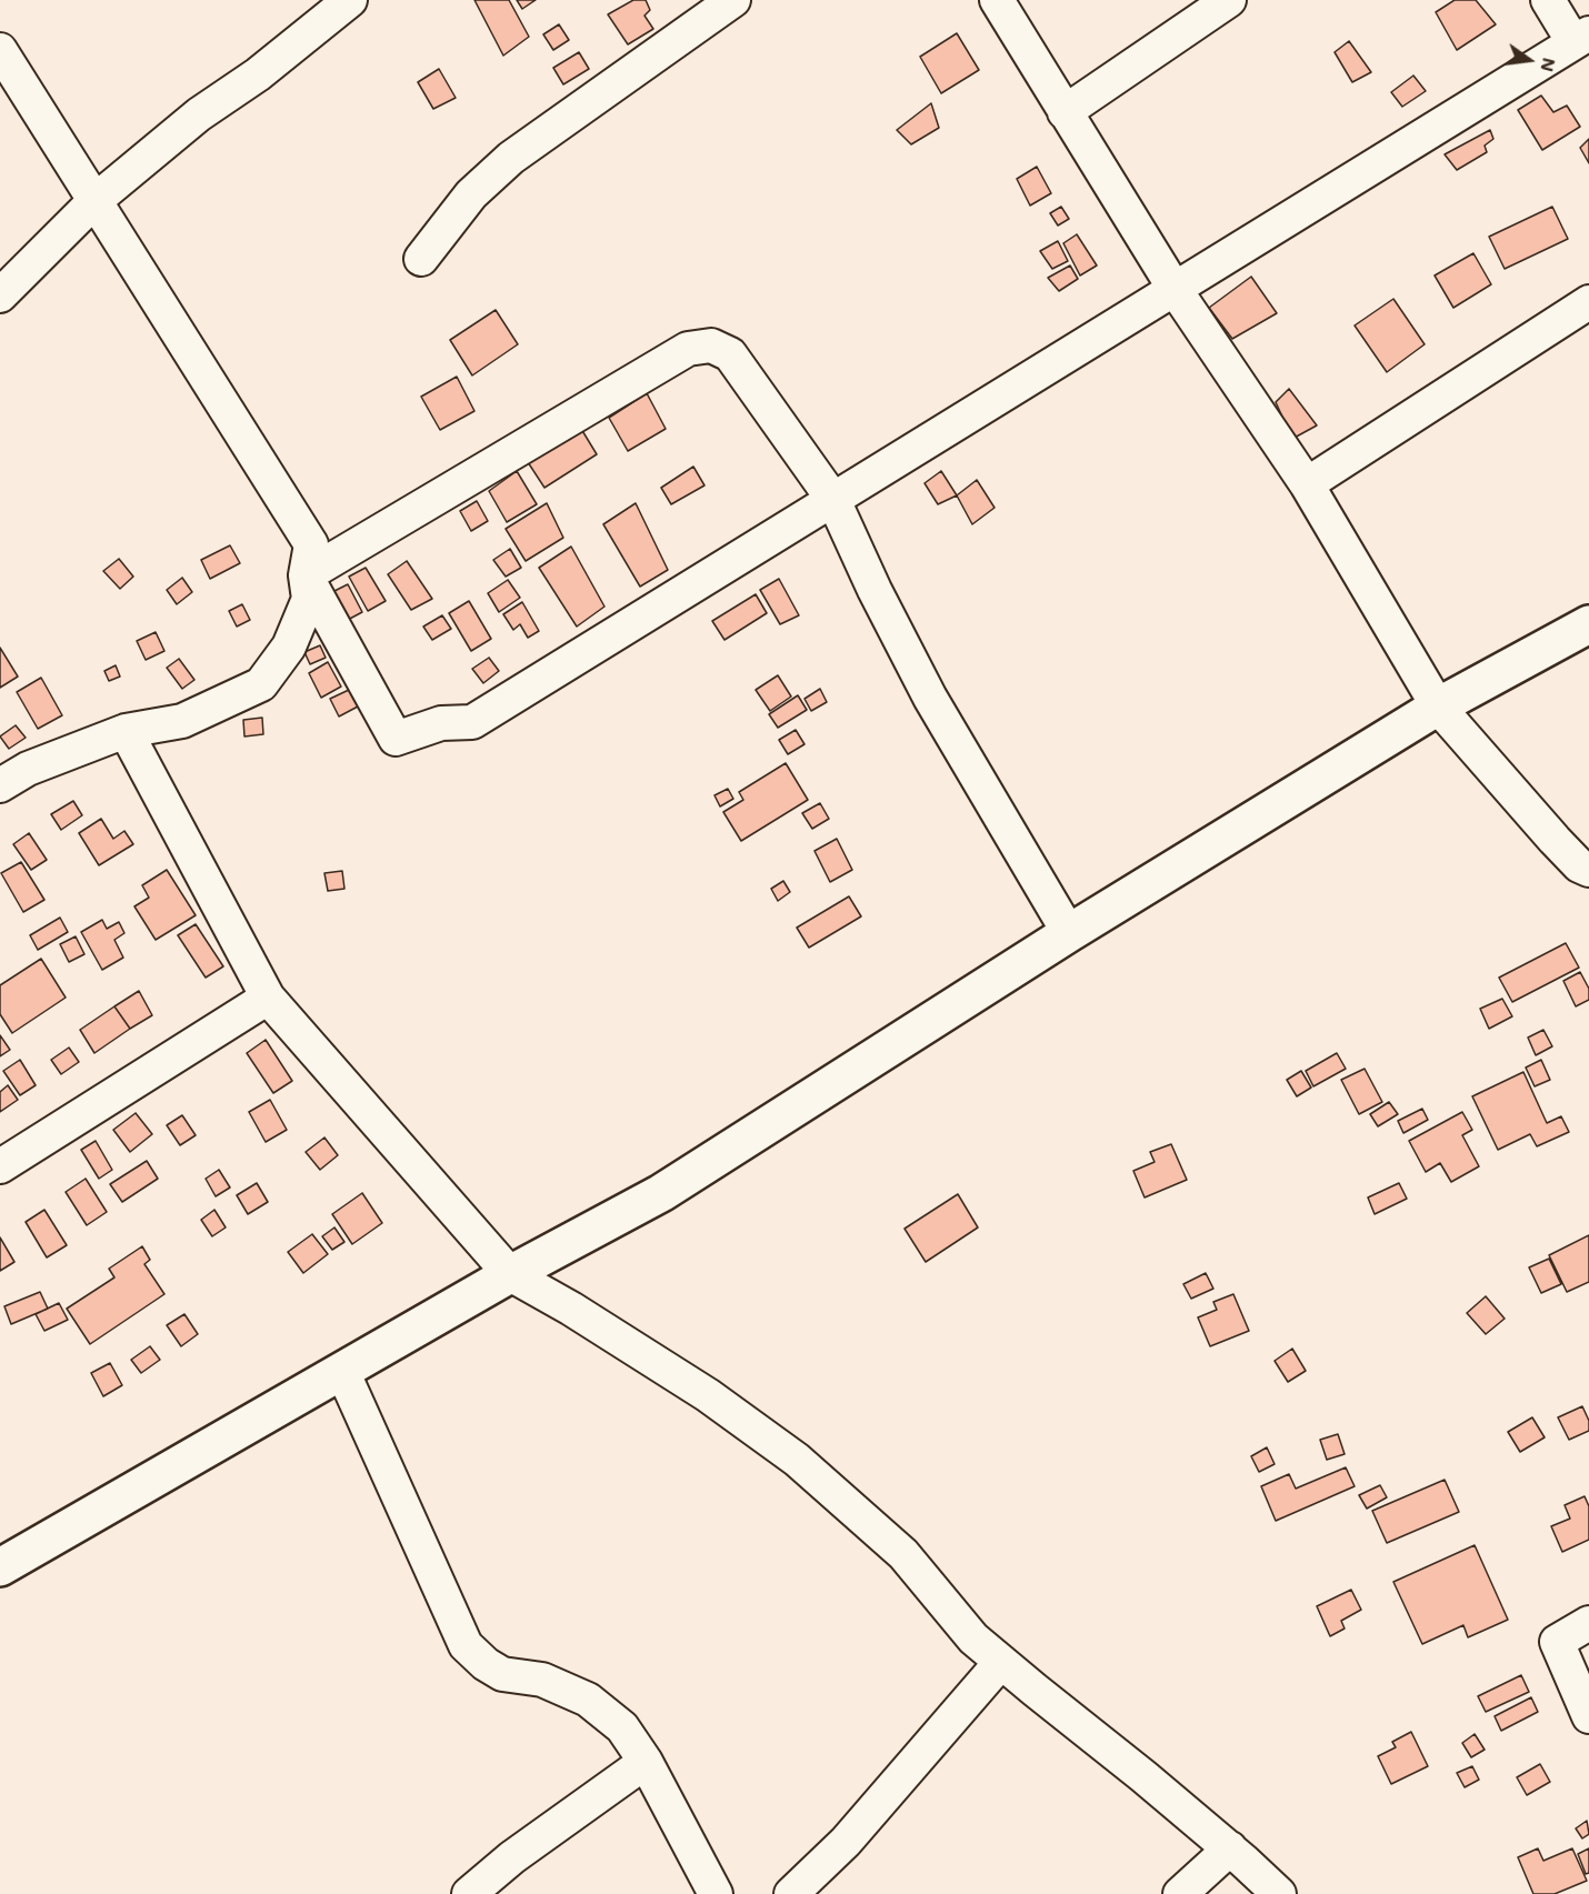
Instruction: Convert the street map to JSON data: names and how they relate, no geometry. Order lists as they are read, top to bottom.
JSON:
{
  "north": "right"
}
